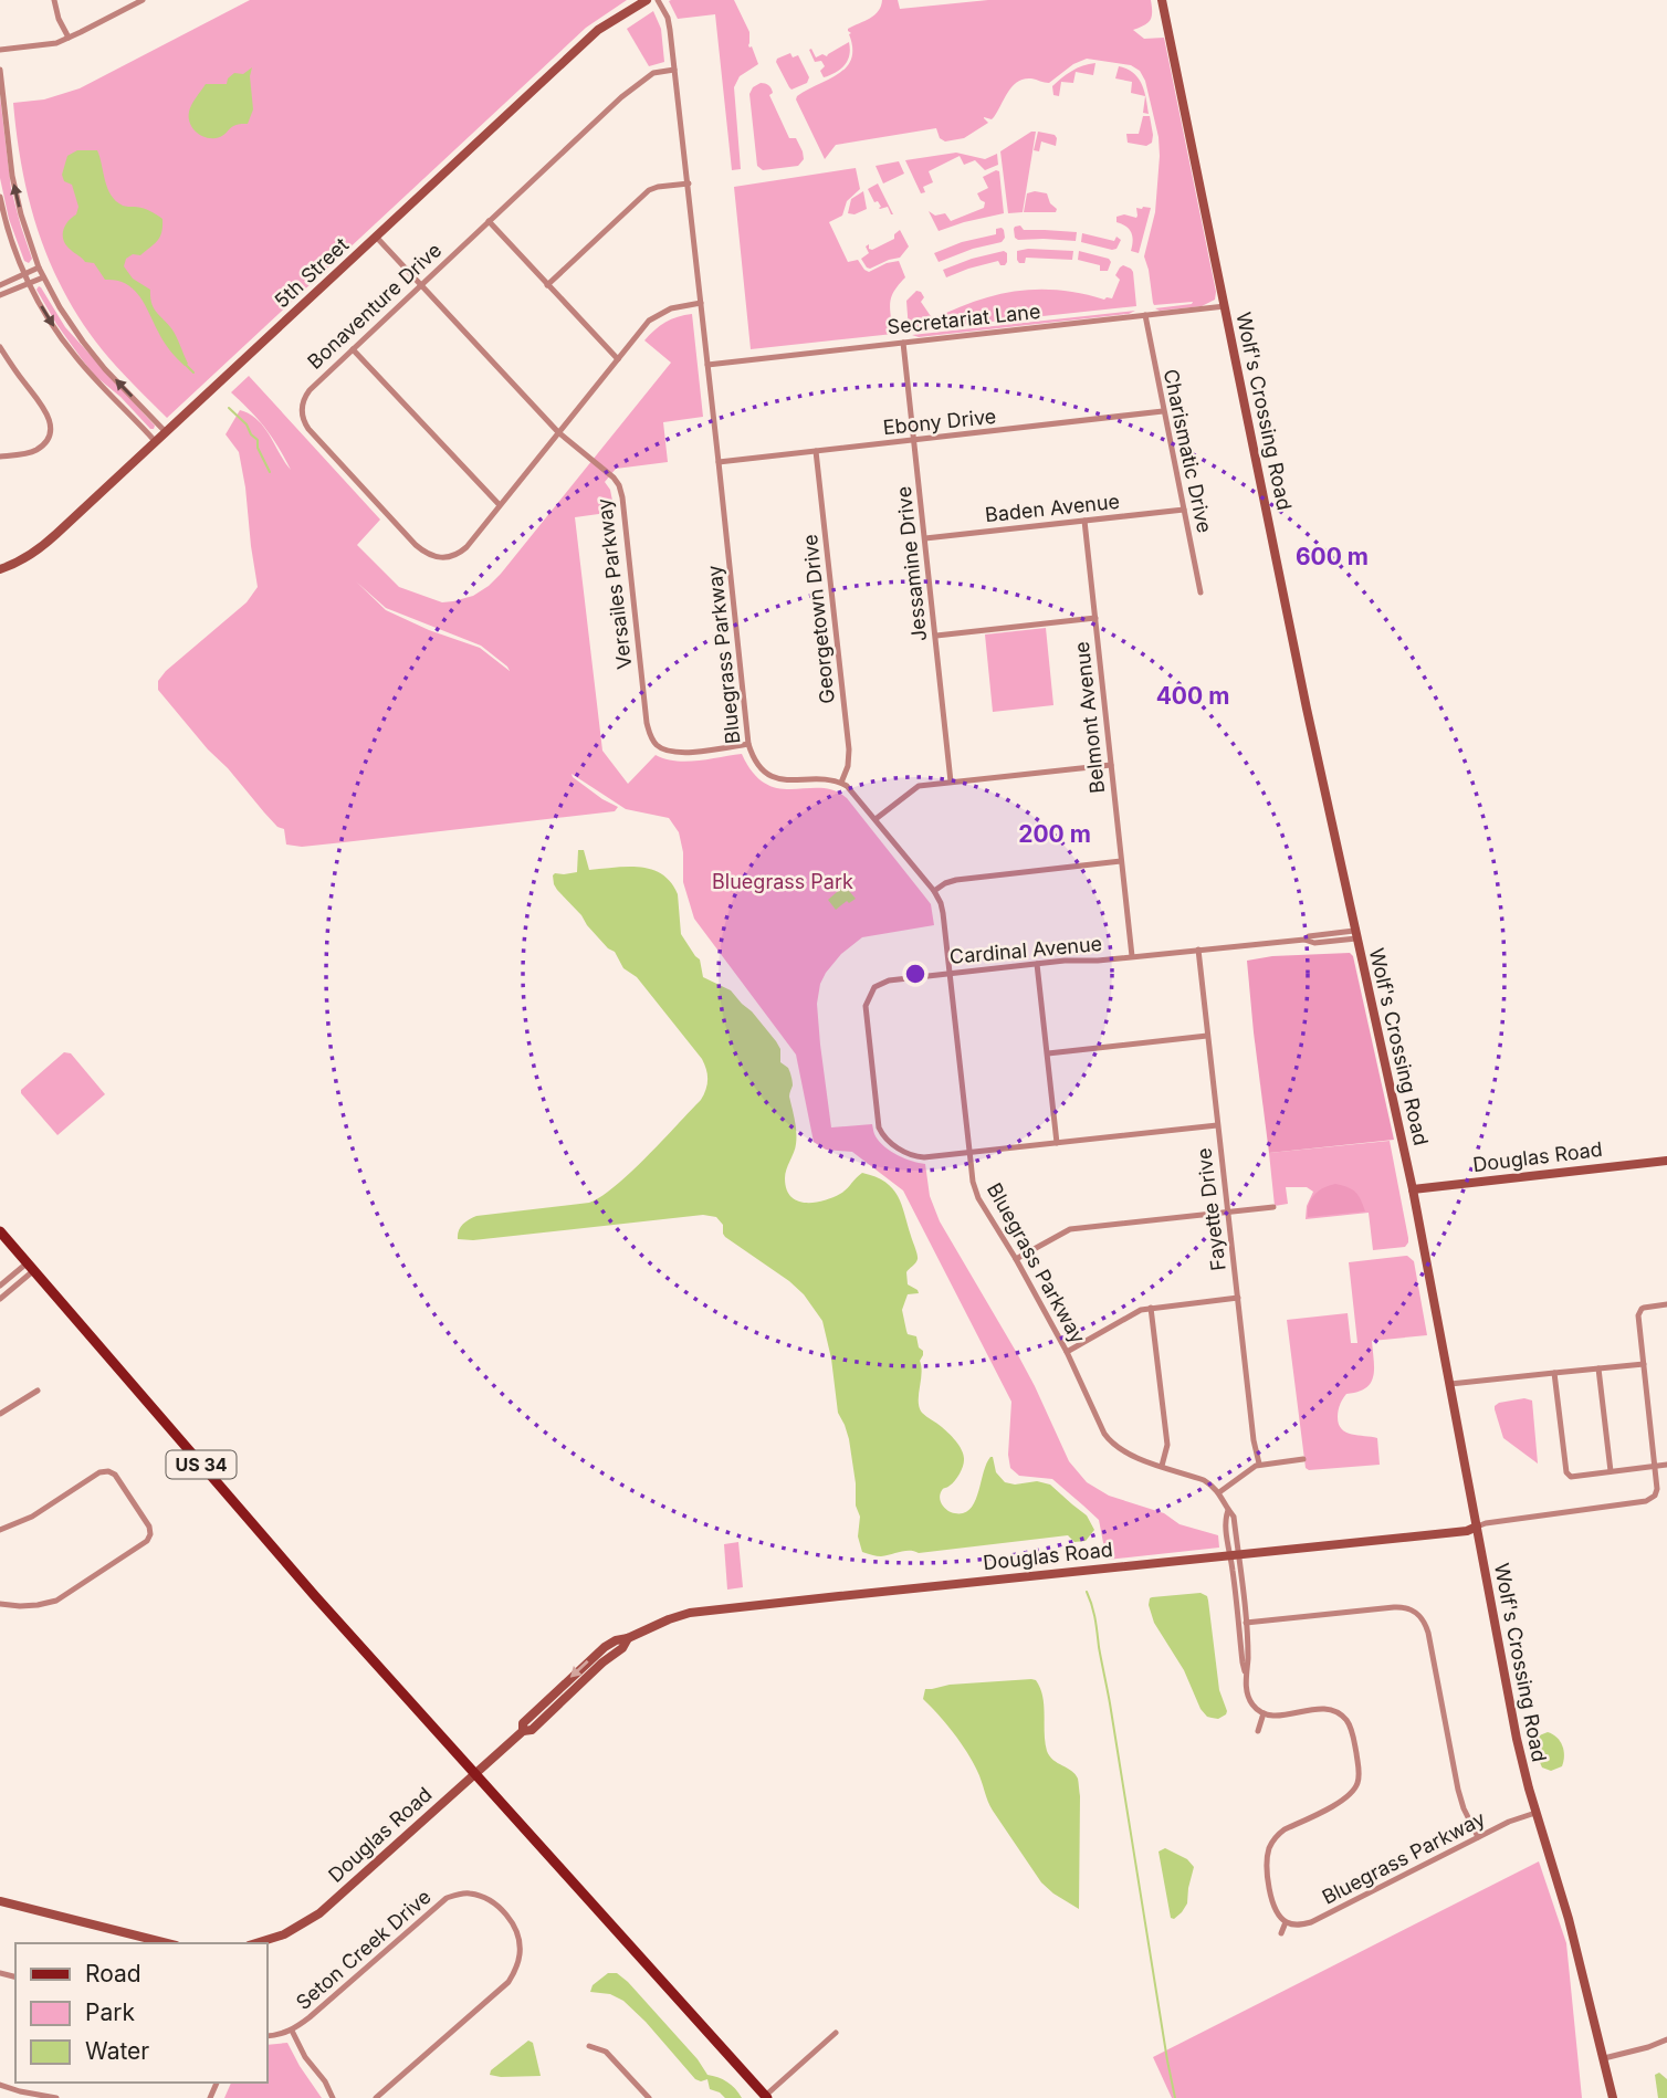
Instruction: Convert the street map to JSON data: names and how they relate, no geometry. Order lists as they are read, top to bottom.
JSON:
{
  "streets": {
    "main road": ["US 34"],
    "street": [
      "5th Street",
      "Bonaventure Drive",
      "Secretariat Lane",
      "Wolf's Crossing Road",
      "Ebony Drive",
      "Charismatic Drive",
      "Baden Avenue",
      "Jessamine Drive",
      "Versailes Parkway",
      "Georgetown Drive",
      "Bluegrass Parkway",
      "Belmont Avenue",
      "Cardinal Avenue",
      "Douglas Road",
      "Fayette Drive",
      "Seton Creek Drive"
    ]
  },
  "crossings": [
    ["5th Street", "Versailes Parkway"],
    ["Bonaventure Drive", "Versailes Parkway"],
    ["Bonaventure Drive", "Bluegrass Parkway"],
    ["Secretariat Lane", "Wolf's Crossing Road"],
    ["Secretariat Lane", "Charismatic Drive"],
    ["Secretariat Lane", "Jessamine Drive"],
    ["Secretariat Lane", "Bluegrass Parkway"],
    ["Wolf's Crossing Road", "Bluegrass Parkway"],
    ["Wolf's Crossing Road", "Cardinal Avenue"],
    ["Wolf's Crossing Road", "Douglas Road"],
    ["Ebony Drive", "Charismatic Drive"],
    ["Ebony Drive", "Jessamine Drive"],
    ["Ebony Drive", "Georgetown Drive"],
    ["Ebony Drive", "Bluegrass Parkway"],
    ["Charismatic Drive", "Baden Avenue"],
    ["Baden Avenue", "Jessamine Drive"],
    ["Baden Avenue", "Belmont Avenue"],
    ["Versailes Parkway", "Bluegrass Parkway"],
    ["Georgetown Drive", "Bluegrass Parkway"],
    ["Bluegrass Parkway", "Cardinal Avenue"],
    ["Belmont Avenue", "Cardinal Avenue"],
    ["Cardinal Avenue", "Fayette Drive"],
    ["Douglas Road", "US 34"]
  ],
  "parks": ["Bluegrass Park"],
  "legend": ["Road", "Park", "Water"],
  "rings": ["600 m", "400 m", "200 m"]
}
